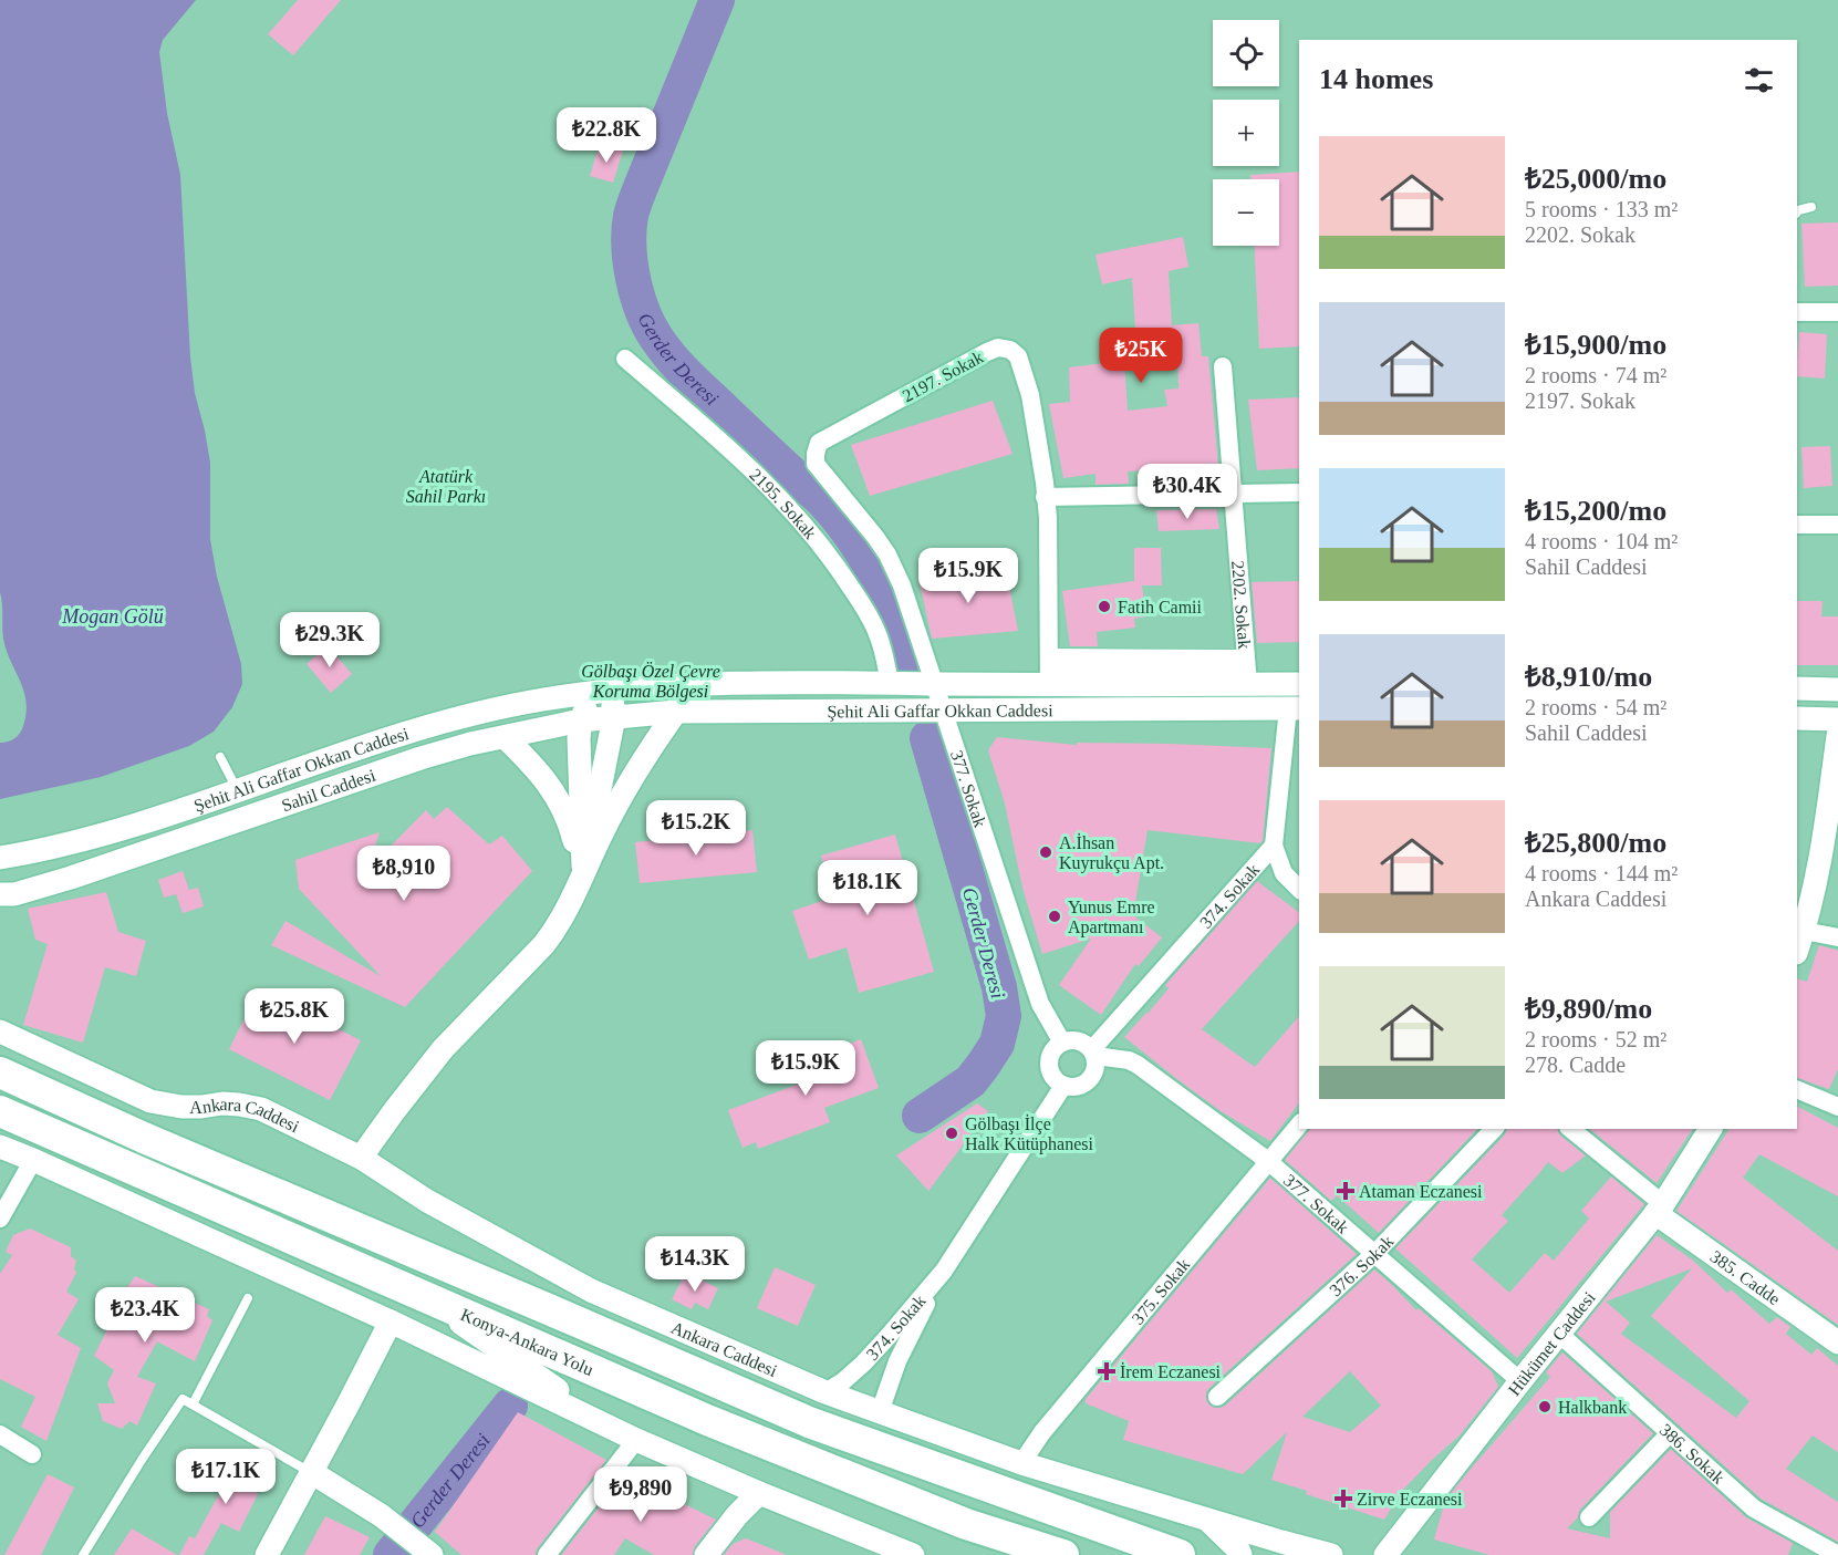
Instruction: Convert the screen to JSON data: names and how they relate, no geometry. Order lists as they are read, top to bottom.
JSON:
{
  "streets": {
    "highway": ["Konya-Ankara Yolu"],
    "street": [
      "2197. Sokak",
      "2195. Sokak",
      "2202. Sokak",
      "Şehit Ali Gaffar Okkan Caddesi",
      "Sahil Caddesi",
      "377. Sokak",
      "374. Sokak",
      "Ankara Caddesi",
      "376. Sokak",
      "385. Cadde",
      "375. Sokak",
      "Hükümet Caddesi",
      "386. Sokak"
    ]
  },
  "crossings": [
    ["2197. Sokak", "Şehit Ali Gaffar Okkan Caddesi"],
    ["2197. Sokak", "377. Sokak"],
    ["2195. Sokak", "Şehit Ali Gaffar Okkan Caddesi"],
    ["2202. Sokak", "Şehit Ali Gaffar Okkan Caddesi"],
    ["Şehit Ali Gaffar Okkan Caddesi", "Sahil Caddesi"],
    ["Şehit Ali Gaffar Okkan Caddesi", "377. Sokak"],
    ["377. Sokak", "374. Sokak"],
    ["377. Sokak", "376. Sokak"],
    ["377. Sokak", "375. Sokak"],
    ["377. Sokak", "Hükümet Caddesi"],
    ["374. Sokak", "Ankara Caddesi"],
    ["Ankara Caddesi", "375. Sokak"],
    ["385. Cadde", "Hükümet Caddesi"],
    ["Hükümet Caddesi", "386. Sokak"]
  ],
  "water": ["Gerder Deresi", "Mogan Gölü"],
  "parks": ["Atatürk Sahil Parkı", "Gölbaşı Özel Çevre Koruma Bölgesi"],
  "places": {
    "other": [
      "Fatih Camii",
      "A.İhsan Kuyrukçu Apt.",
      "Yunus Emre Apartmanı",
      "Gölbaşı İlçe Halk Kütüphanesi",
      "Halkbank"
    ],
    "health": ["Ataman Eczanesi", "İrem Eczanesi", "Zirve Eczanesi"]
  },
  "page": {
    "map_buttons": ["+", "−"],
    "heading": "14 homes",
    "price": [
      "₺22.8K",
      "₺25K",
      "₺30.4K",
      "₺15.9K",
      "₺29.3K",
      "₺15.2K",
      "₺8,910",
      "₺18.1K",
      "₺25.8K",
      "₺15.9K",
      "₺14.3K",
      "₺23.4K",
      "₺17.1K",
      "₺9,890"
    ],
    "list": [
      {
        "name": "₺25,000/mo",
        "note": "5 rooms · 133 m² · 2202. Sokak"
      },
      {
        "name": "₺15,900/mo",
        "note": "2 rooms · 74 m² · 2197. Sokak"
      },
      {
        "name": "₺15,200/mo",
        "note": "4 rooms · 104 m² · Sahil Caddesi"
      },
      {
        "name": "₺8,910/mo",
        "note": "2 rooms · 54 m² · Sahil Caddesi"
      },
      {
        "name": "₺25,800/mo",
        "note": "4 rooms · 144 m² · Ankara Caddesi"
      },
      {
        "name": "₺9,890/mo",
        "note": "2 rooms · 52 m² · 278. Cadde"
      }
    ]
  }
}
